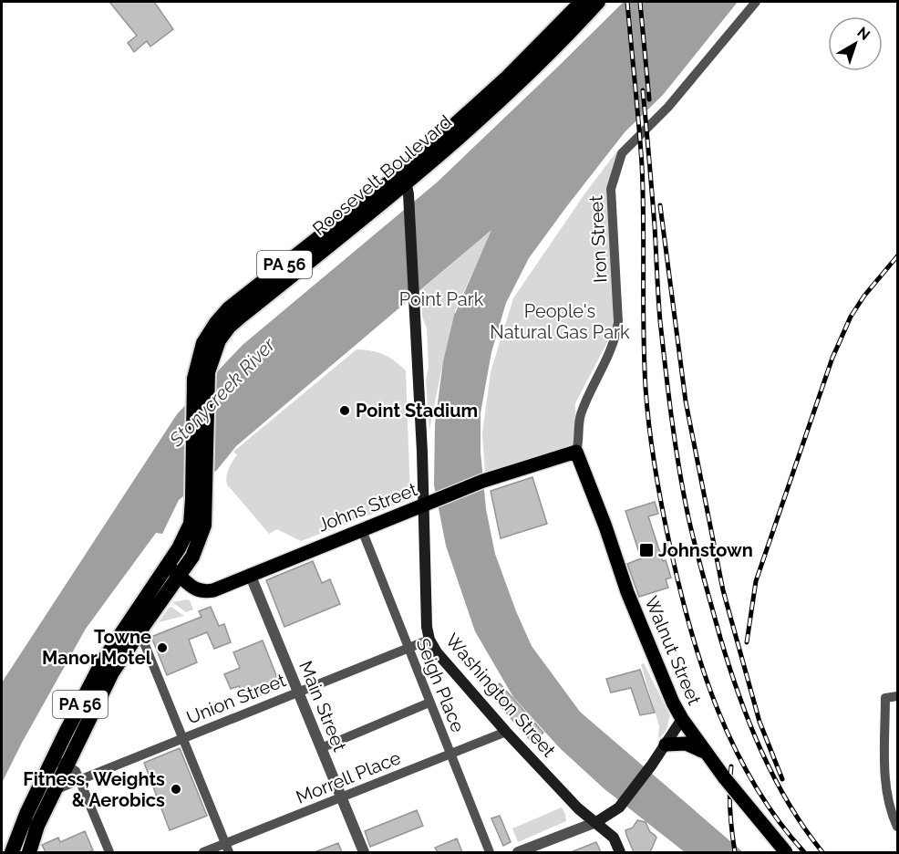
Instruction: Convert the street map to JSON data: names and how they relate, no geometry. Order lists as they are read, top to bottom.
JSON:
{
  "streets": {
    "highway": ["Roosevelt Boulevard", "PA 56"],
    "main road": ["Johns Street", "Walnut Street", "Washington Street"],
    "street": [
      "Iron Street",
      "Seigh Place",
      "Union Street",
      "Main Street",
      "Morrell Place"
    ]
  },
  "crossings": [
    ["Roosevelt Boulevard", "PA 56"],
    ["Roosevelt Boulevard", "Johns Street"],
    ["Roosevelt Boulevard", "Washington Street"],
    ["Iron Street", "Johns Street"],
    ["Iron Street", "Walnut Street"],
    ["PA 56", "Johns Street"],
    ["PA 56", "Union Street"],
    ["Johns Street", "Walnut Street"],
    ["Johns Street", "Seigh Place"],
    ["Johns Street", "Washington Street"],
    ["Johns Street", "Main Street"],
    ["Walnut Street", "Washington Street"],
    ["Seigh Place", "Union Street"],
    ["Seigh Place", "Morrell Place"],
    ["Washington Street", "Union Street"],
    ["Washington Street", "Morrell Place"],
    ["Union Street", "Main Street"],
    ["Main Street", "Morrell Place"]
  ],
  "water": ["Stonycreek River"],
  "parks": ["Point Park", "People's Natural Gas Park"],
  "places": {
    "other": ["Point Stadium", "Towne Manor Motel", "Fitness, Weights & Aerobics"],
    "transit": ["Johnstown"]
  },
  "north": "top right"
}
